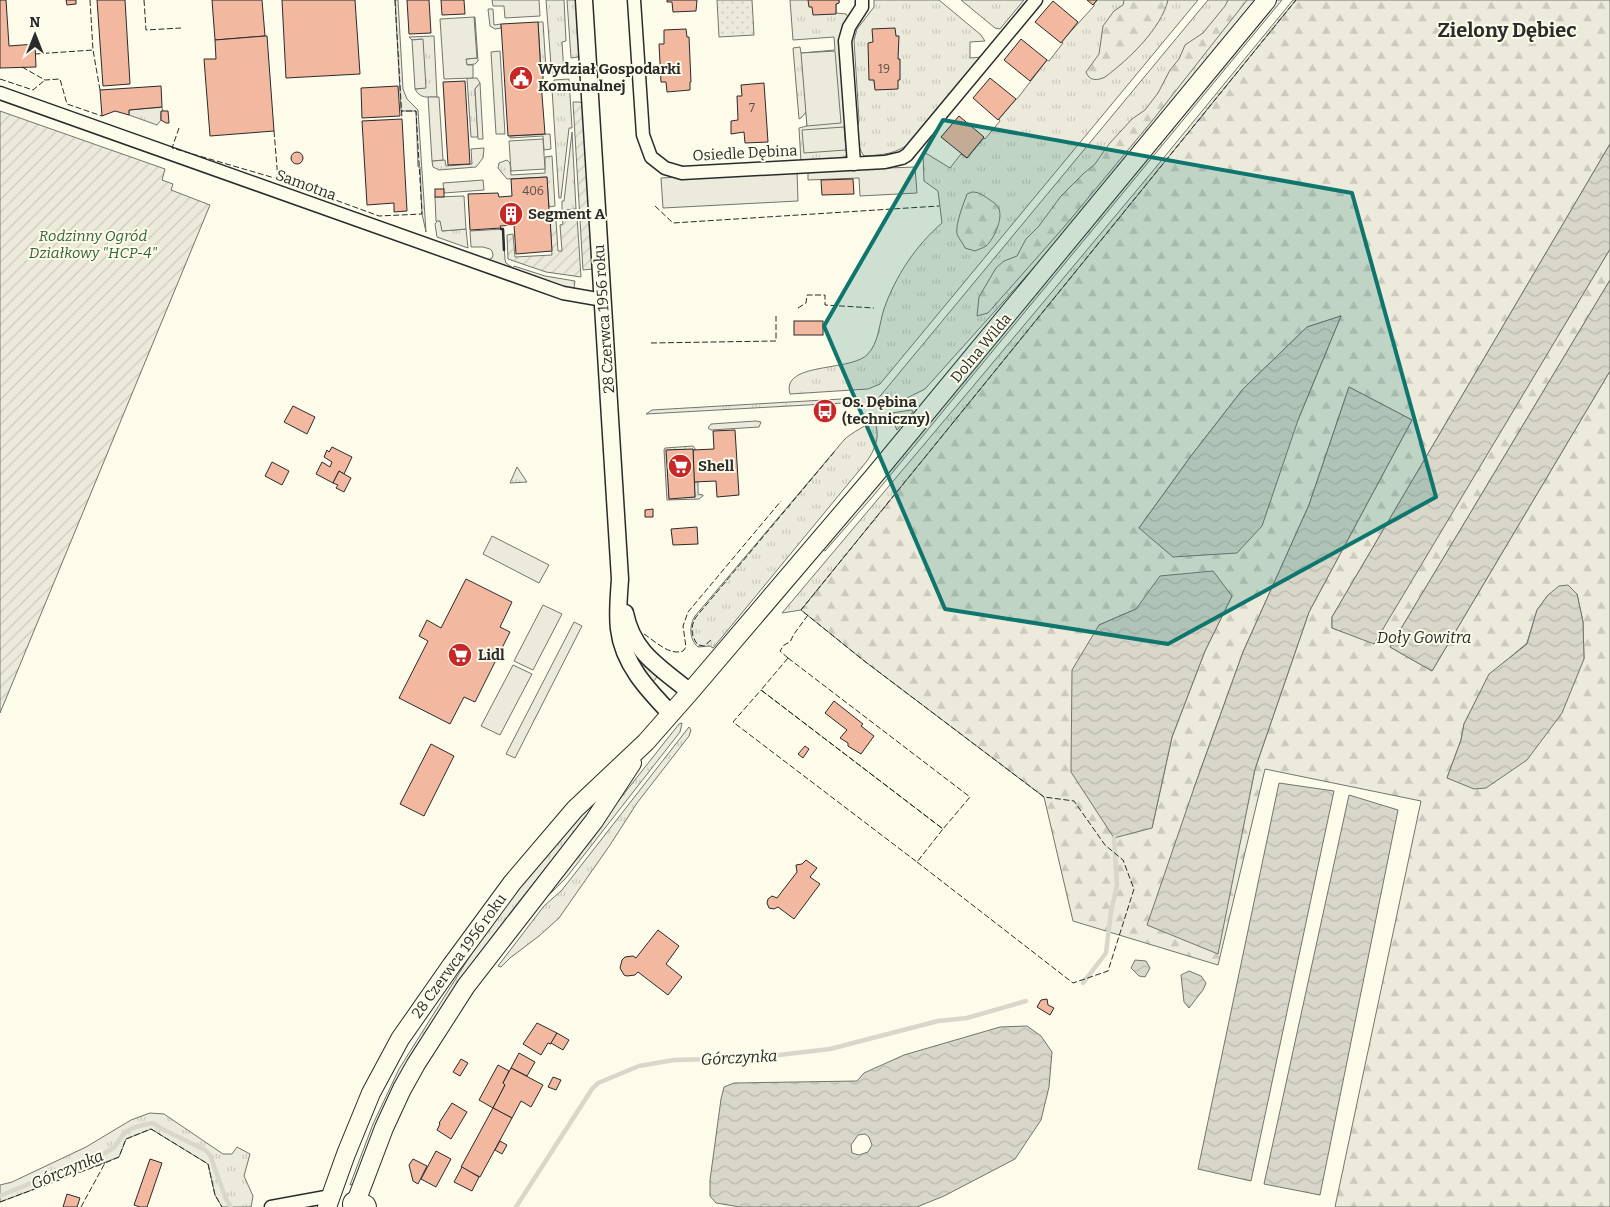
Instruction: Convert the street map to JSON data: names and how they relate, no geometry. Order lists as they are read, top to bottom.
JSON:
{
  "streets": {
    "main road": ["28 Czerwca 1956 roku", "Dolna Wilda"],
    "street": ["Osiedle Dębina", "Samotna"]
  },
  "crossings": [
    ["Samotna", "28 Czerwca 1956 roku"],
    ["28 Czerwca 1956 roku", "Dolna Wilda"]
  ],
  "districts": ["Zielony Dębiec"],
  "water": ["Doły Gowitra", "Górczynka"],
  "parks": ["Rodzinny Ogród Działkowy \"HCP-4\""],
  "places": {
    "public building": ["Wydział Gospodarki Komunalnej"],
    "building": ["Segment A"],
    "bus stop": ["Os. Dębina (techniczny)"],
    "supermarket": ["Shell", "Lidl"]
  },
  "house_numbers": ["19", "7", "406"],
  "north": "top"
}
